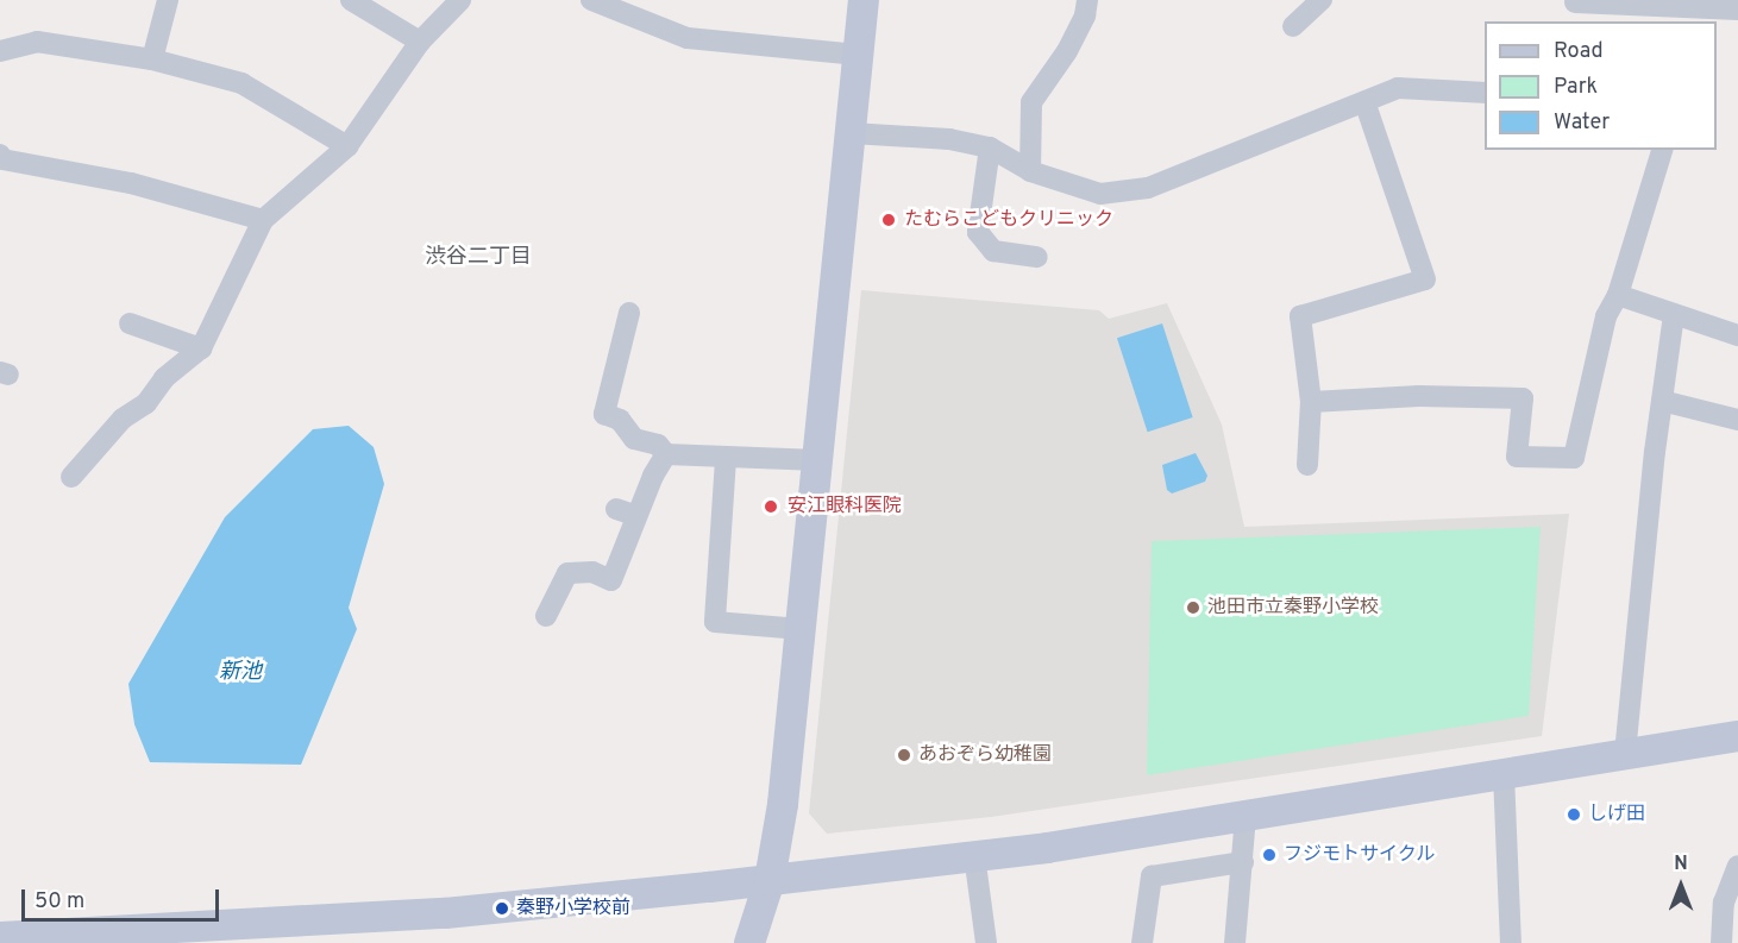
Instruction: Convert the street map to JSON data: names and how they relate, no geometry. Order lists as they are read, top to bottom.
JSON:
{
  "districts": ["渋谷二丁目"],
  "water": ["新池"],
  "places": [
    "たむらこどもクリニック",
    "安江眼科医院",
    "池田市立秦野小学校",
    "あおぞら幼稚園",
    "しげ田",
    "フジモトサイクル",
    "秦野小学校前"
  ],
  "legend": ["Road", "Park", "Water"],
  "scale_bar": "50 m",
  "north": "top"
}
